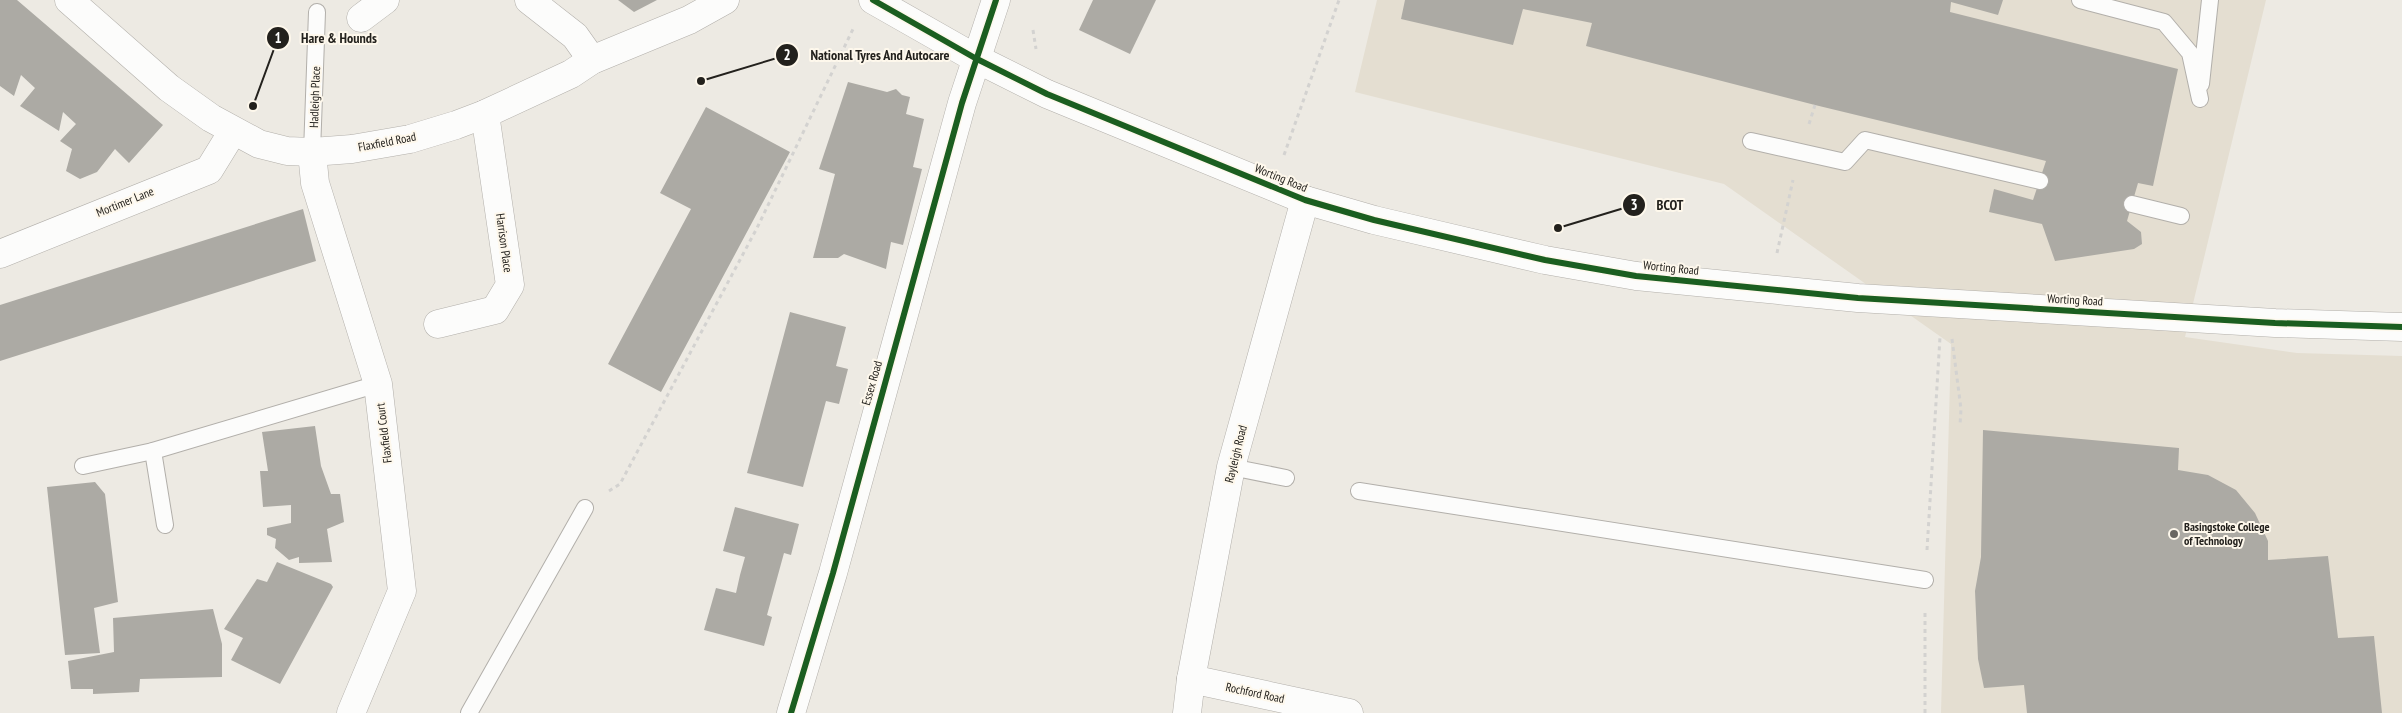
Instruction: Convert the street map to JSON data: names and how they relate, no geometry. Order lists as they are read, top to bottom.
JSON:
{
  "streets": {
    "street": [
      "Flaxfield Road",
      "Worting Road",
      "Mortimer Lane",
      "Harrison Place",
      "Essex Road",
      "Flaxfield Court",
      "Rayleigh Road",
      "Rochford Road"
    ],
    "lane": ["Hadleigh Place"]
  },
  "crossings": [
    ["Hadleigh Place", "Flaxfield Road"],
    ["Hadleigh Place", "Flaxfield Court"],
    ["Flaxfield Road", "Mortimer Lane"],
    ["Flaxfield Road", "Harrison Place"],
    ["Flaxfield Road", "Flaxfield Court"],
    ["Worting Road", "Essex Road"],
    ["Worting Road", "Rayleigh Road"],
    ["Rayleigh Road", "Rochford Road"]
  ],
  "places": [
    "National Tyres And Autocare",
    "Hare & Hounds",
    "BCOT",
    "Basingstoke College of Technology"
  ]
}
